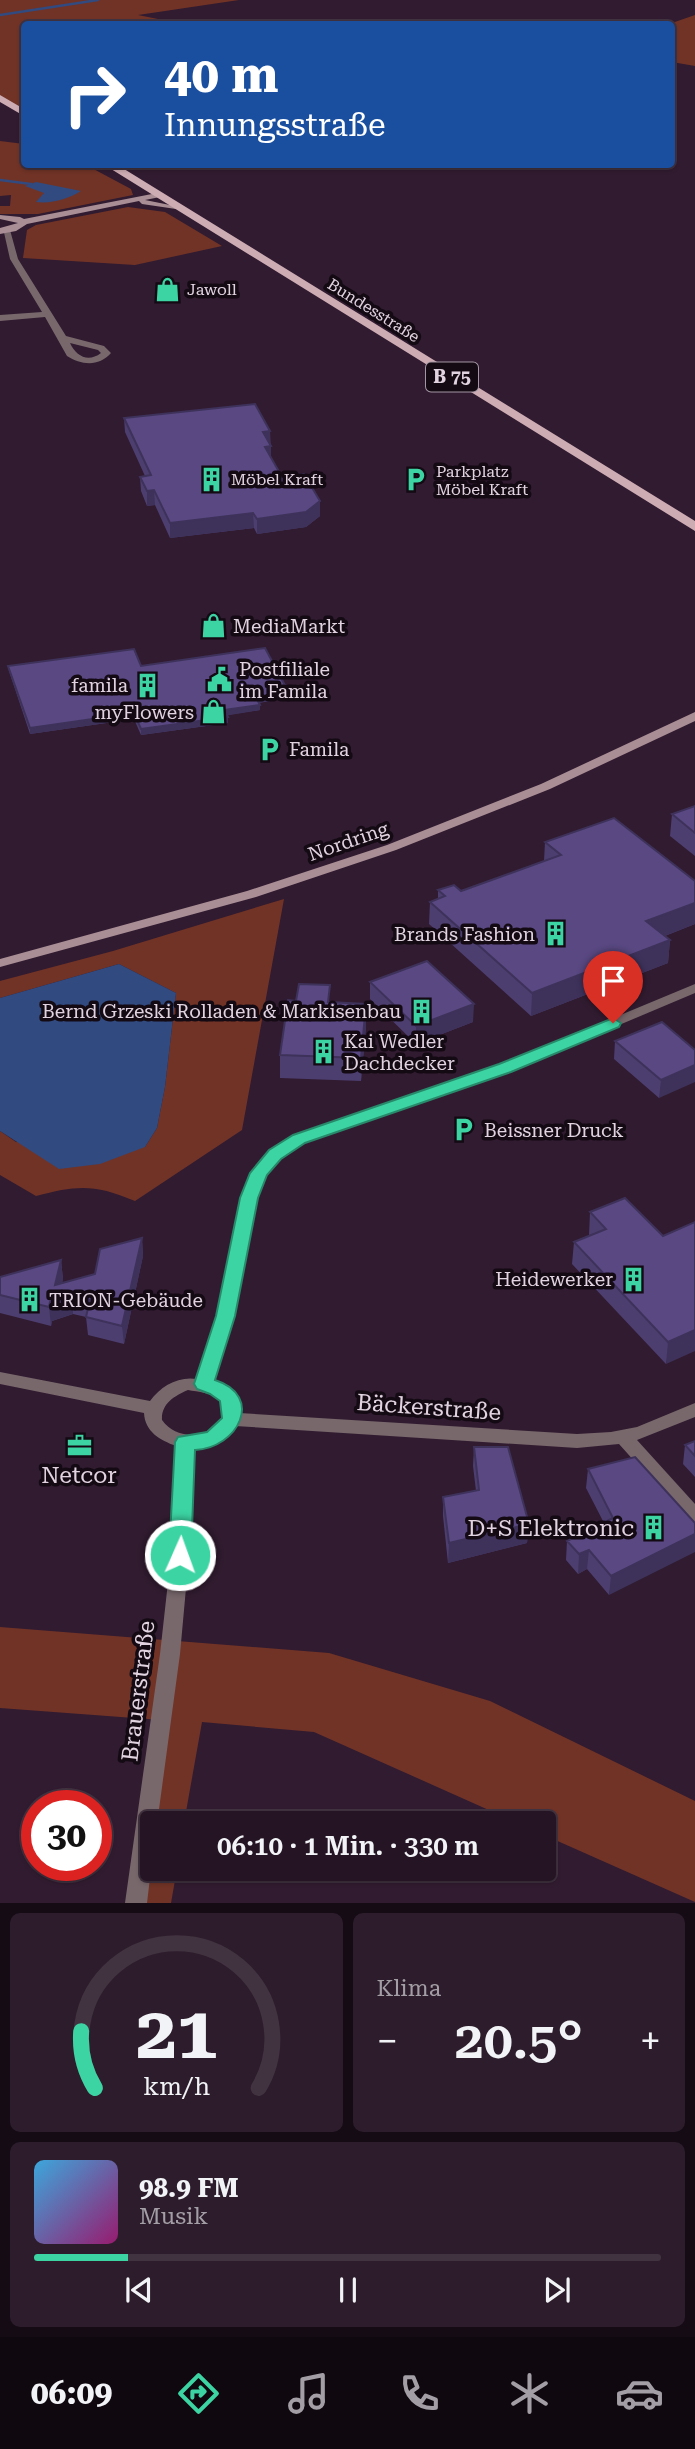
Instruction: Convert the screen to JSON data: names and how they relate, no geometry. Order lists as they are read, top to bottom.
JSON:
{
  "streets": {
    "main road": ["Bundesstraße", "B 75"],
    "street": ["Nordring", "Bäckerstraße", "Brauerstraße"]
  },
  "crossings": [
    ["Bäckerstraße", "Brauerstraße"]
  ],
  "places": {
    "shop": ["Jawoll", "MediaMarkt", "myFlowers"],
    "building": [
      "Möbel Kraft",
      "famila",
      "Brands Fashion",
      "Bernd Grzeski Rolladen & Markisenbau",
      "Kai Wedler Dachdecker",
      "Heidewerker",
      "TRION-Gebäude",
      "D+S Elektronic"
    ],
    "parking": ["Parkplatz Möbel Kraft", "Famila", "Beissner Druck"],
    "public building": ["Postfiliale im Famila"],
    "office": ["Netcor"]
  },
  "page": {
    "turn": ["40 m", "Innungsstraße"],
    "limit": "30",
    "trip": "06:10 · 1 Min. · 330 m",
    "tile": "Klima",
    "heat": ["−", "20.5°", "+"],
    "song": ["98.9 FM", "Musik"],
    "tabs": "06:09",
    "gauge": ["21", "km/h"]
  }
}
